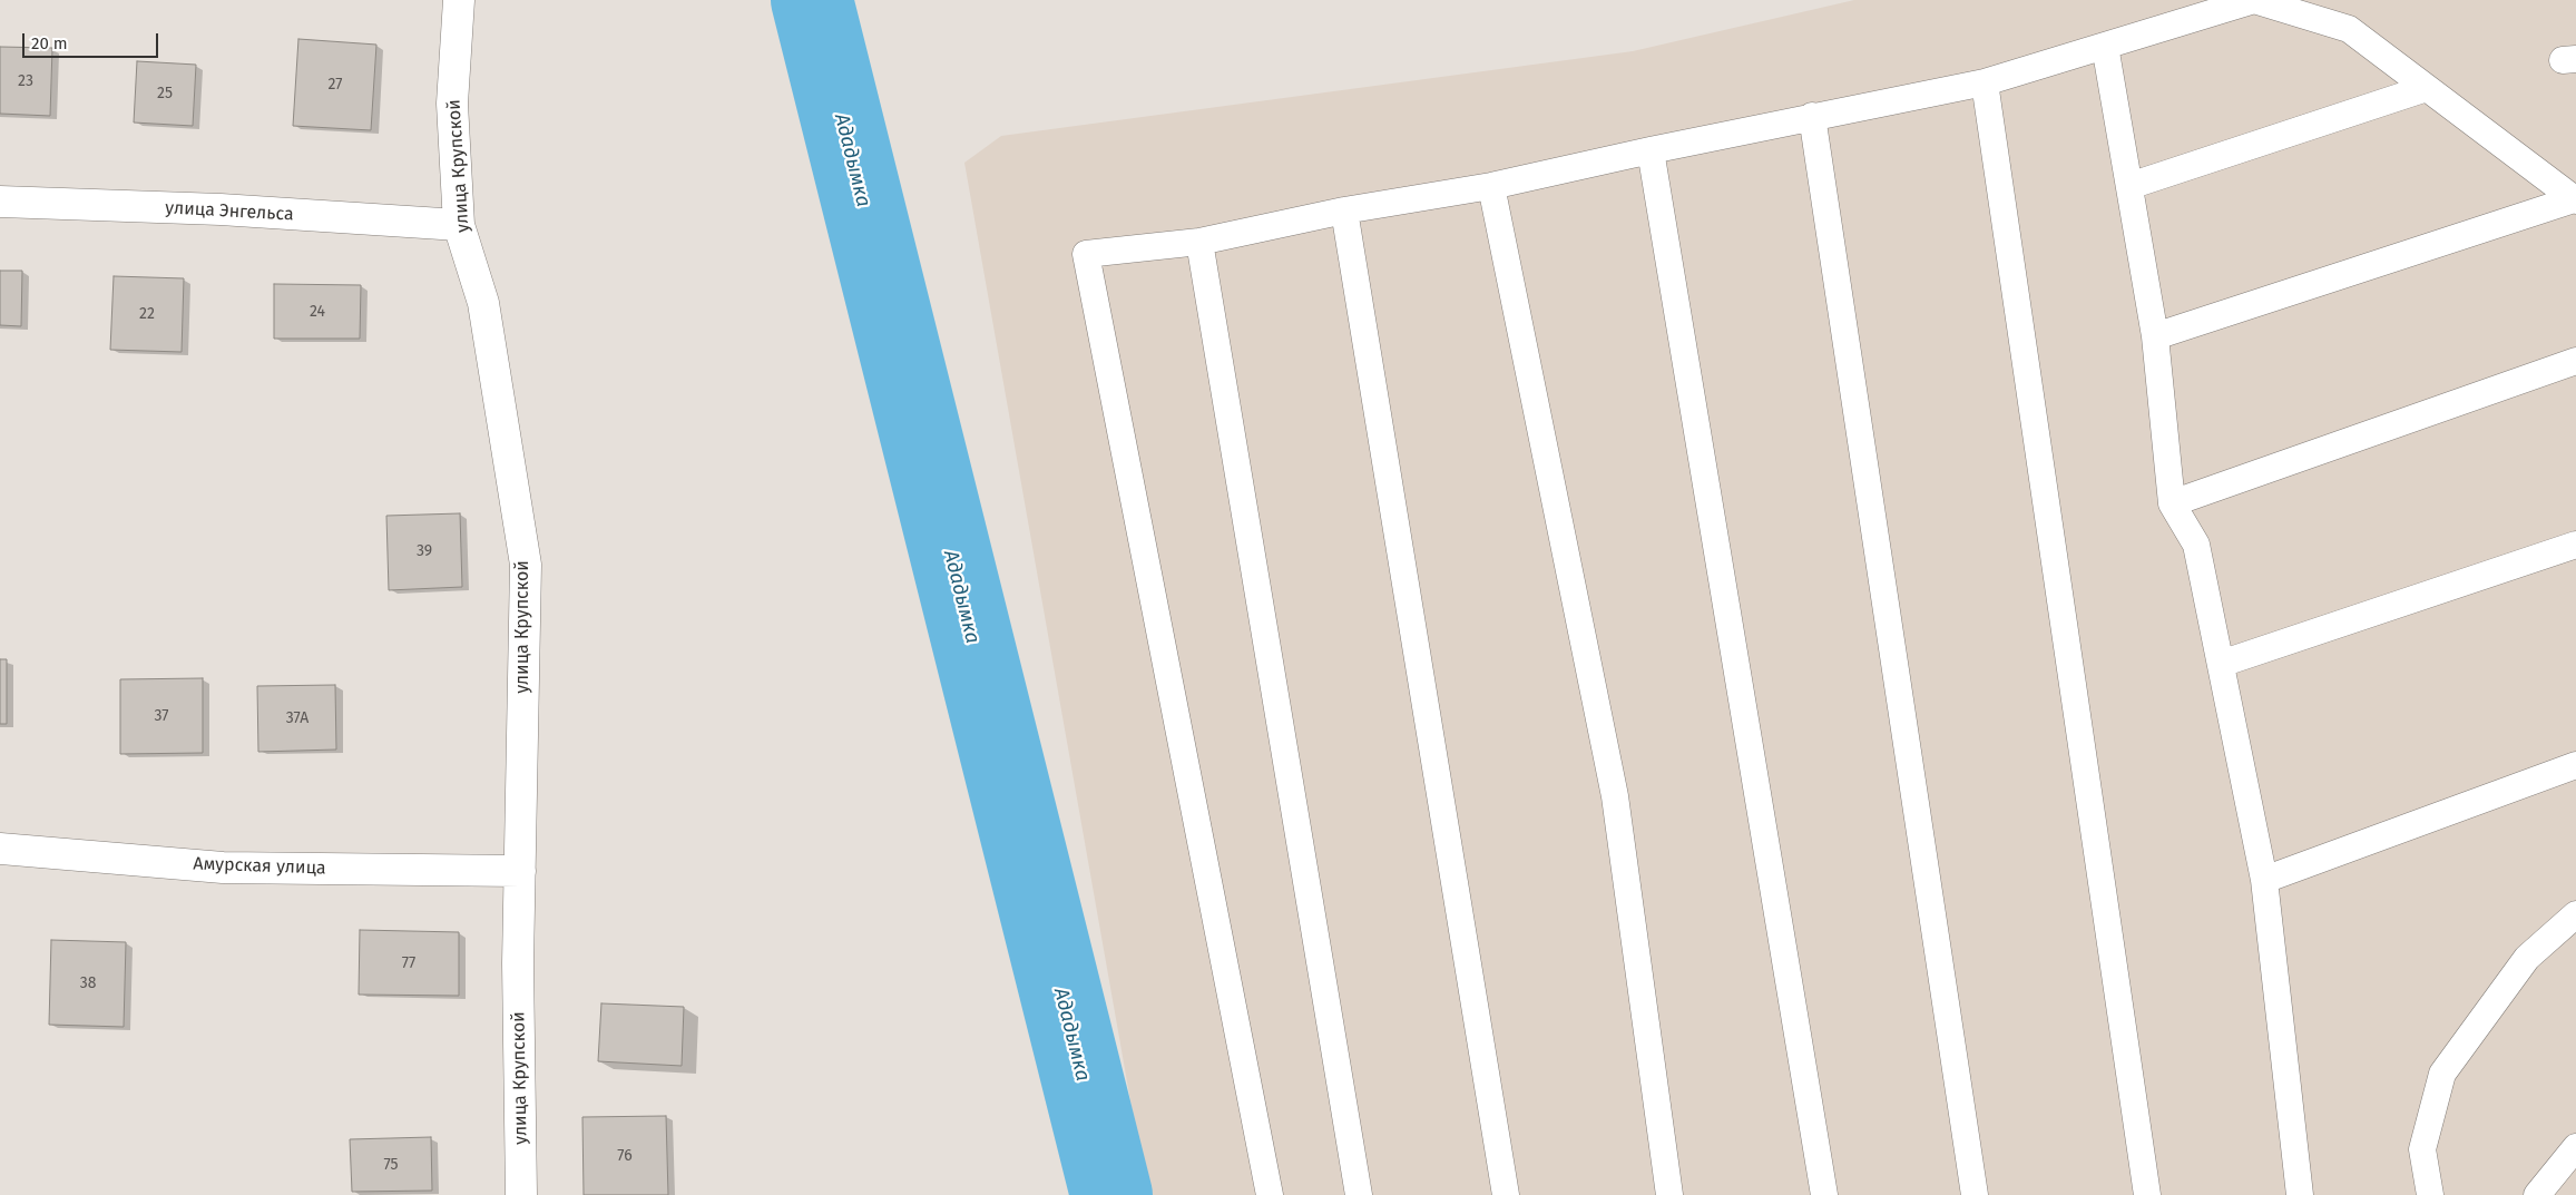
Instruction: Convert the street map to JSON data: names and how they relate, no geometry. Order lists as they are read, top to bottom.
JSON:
{
  "streets": {
    "street": ["улица Крупской", "улица Энгельса", "Амурская улица"]
  },
  "crossings": [
    ["улица Крупской", "улица Энгельса"],
    ["улица Крупской", "Амурская улица"]
  ],
  "water": ["Ададымка"],
  "house_numbers": [
    "23",
    "27",
    "25",
    "24",
    "22",
    "39",
    "37",
    "37А",
    "77",
    "38",
    "76",
    "75"
  ],
  "scale_bar": "20 m"
}
